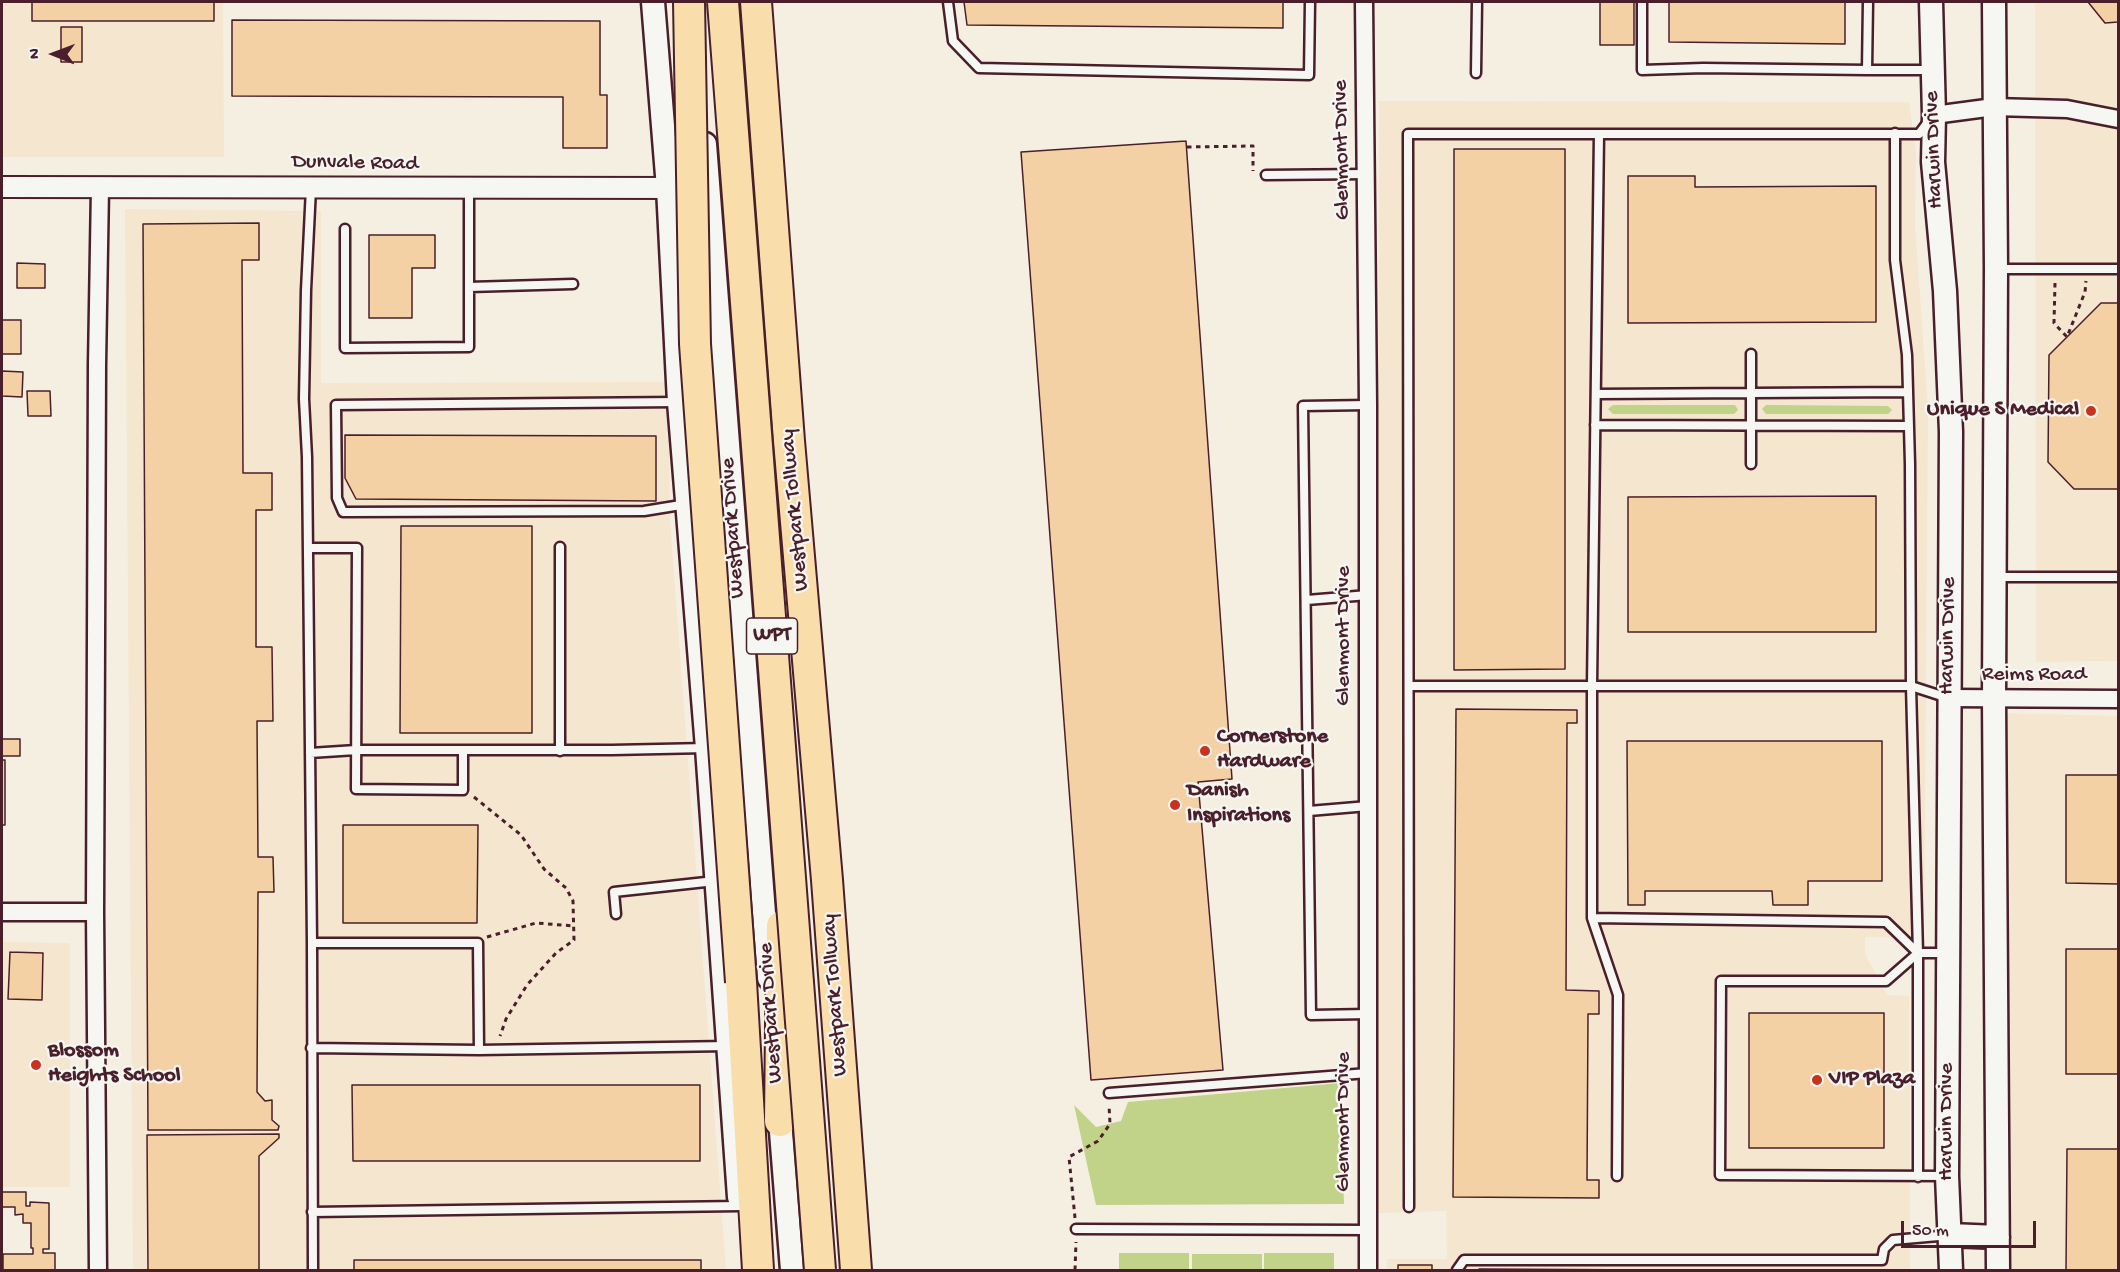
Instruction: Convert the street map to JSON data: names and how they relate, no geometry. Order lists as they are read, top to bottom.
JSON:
{
  "streets": {
    "highway": ["Westpark Tollway", "WPT"],
    "main road": ["Harwin Drive", "Westpark Drive"],
    "street": ["Glenmont Drive", "Dunvale Road", "Reims Road"]
  },
  "crossings": [
    ["Harwin Drive", "Reims Road"],
    ["Dunvale Road", "Westpark Drive"]
  ],
  "places": [
    "Unique S Medical",
    "Cornerstone Hardware",
    "Danish Inspirations",
    "Blossom Heights School",
    "VIP Plaza"
  ],
  "scale_bar": "50 m",
  "north": "left"
}
